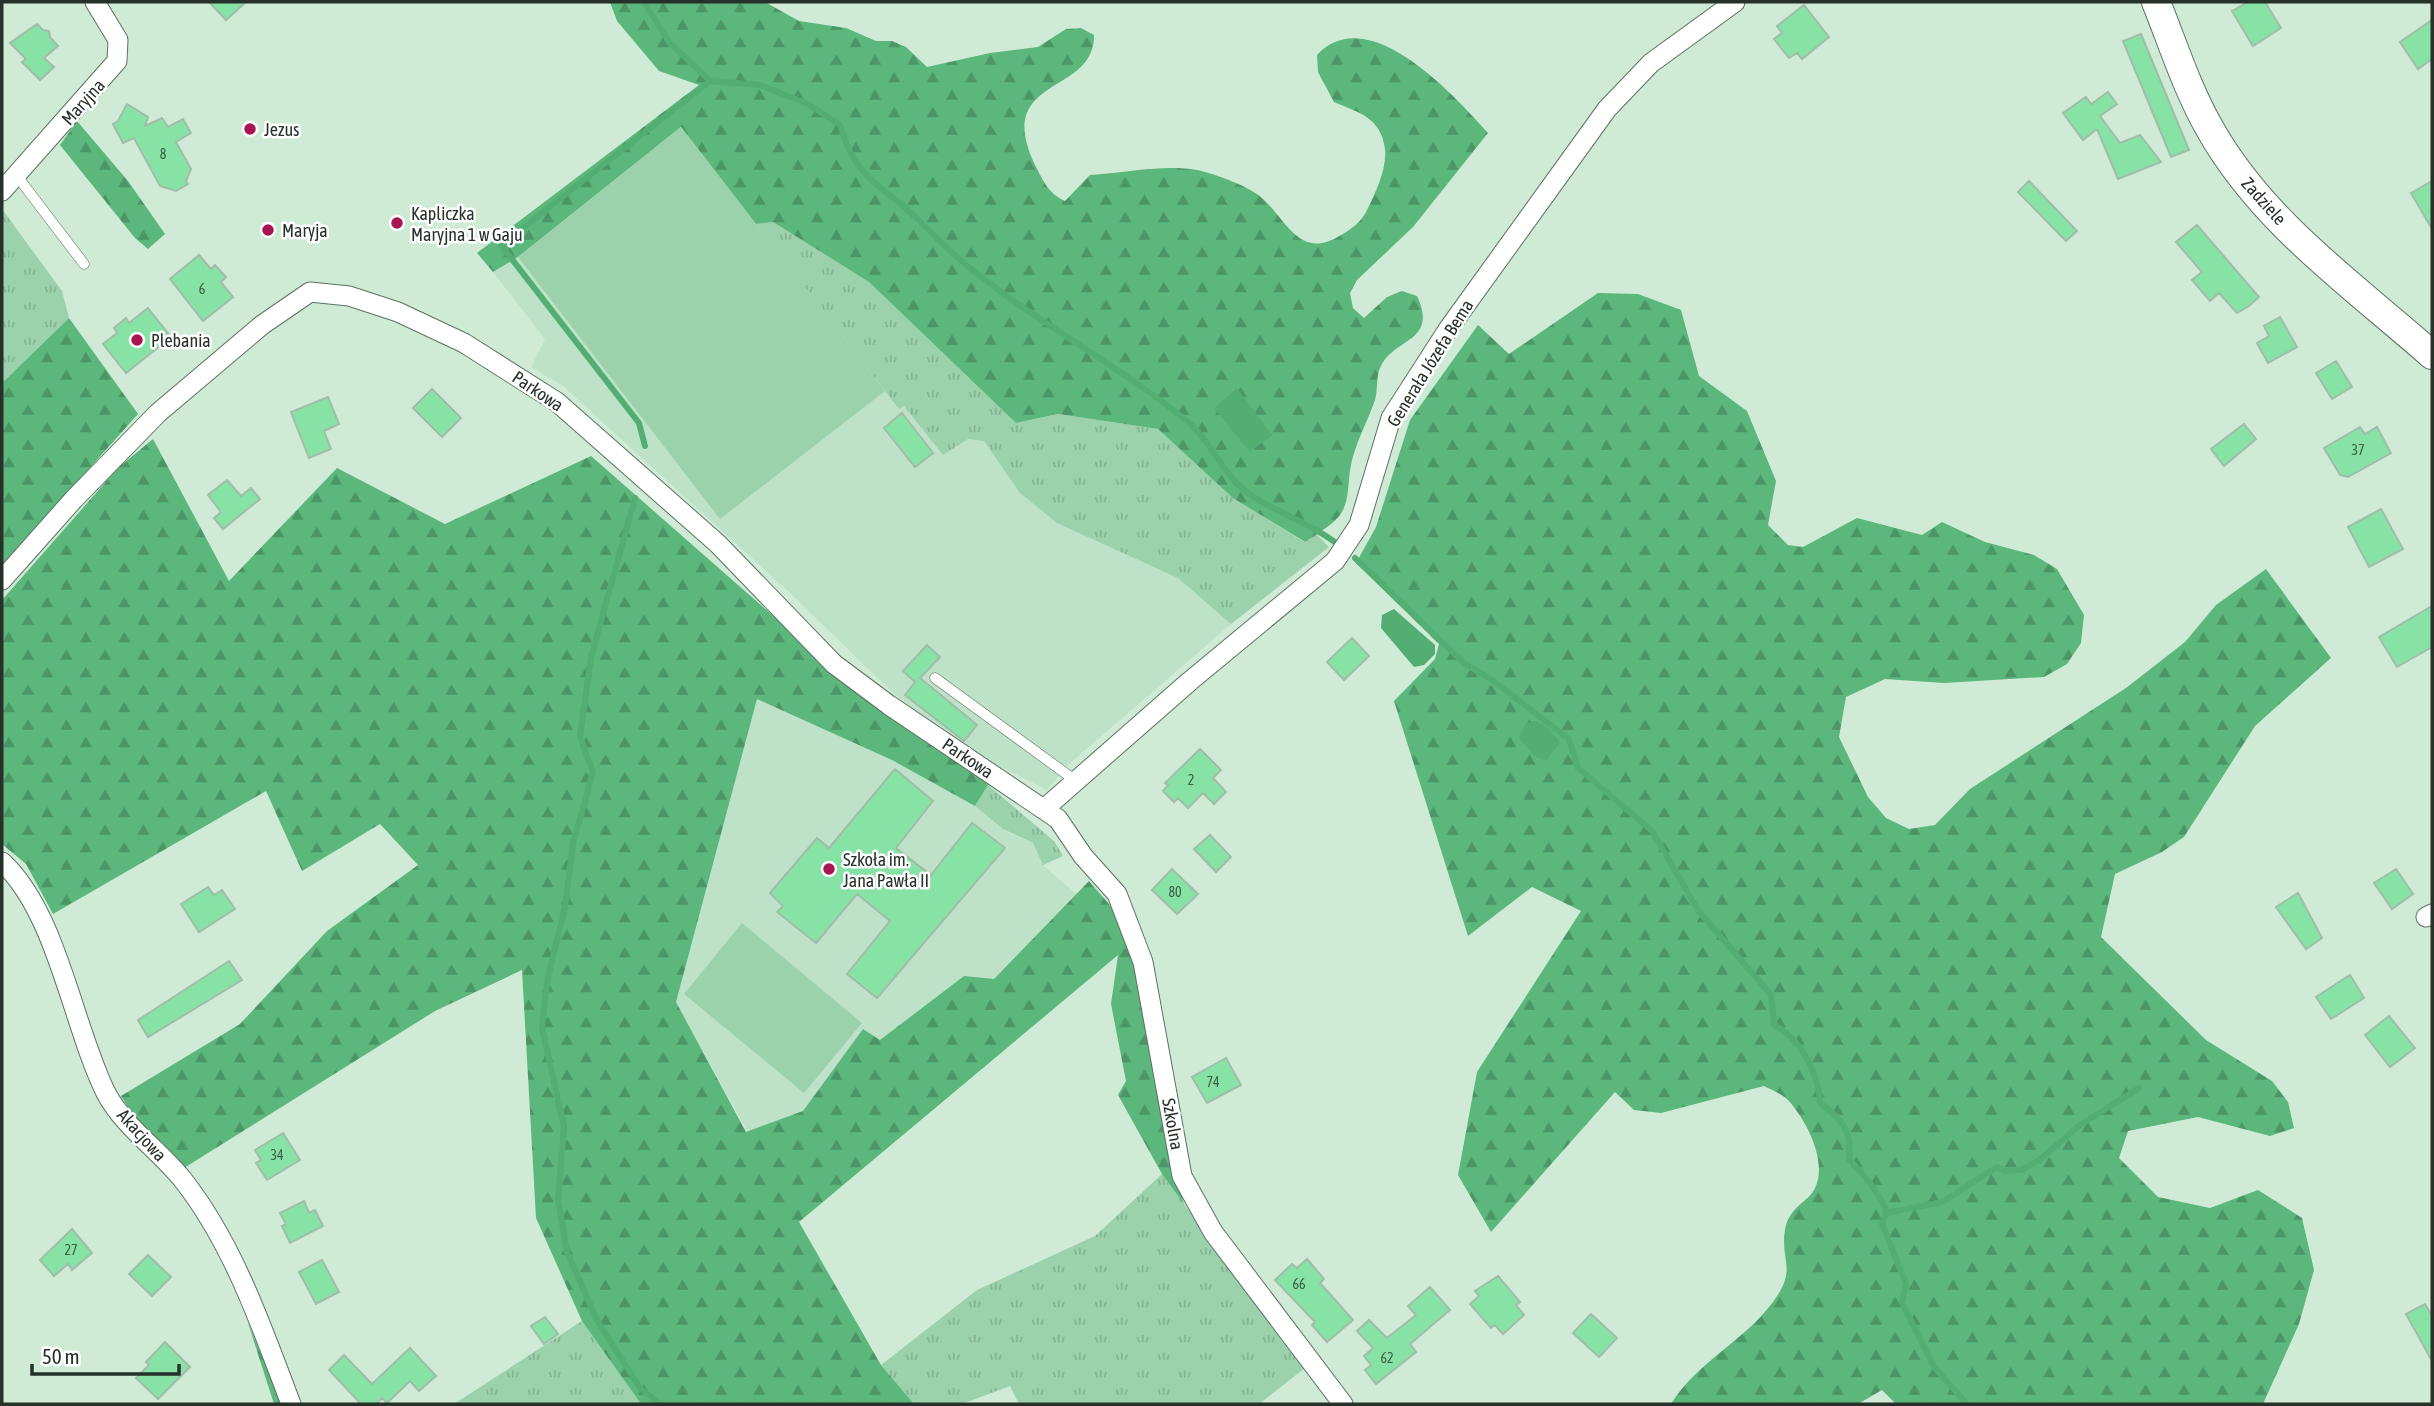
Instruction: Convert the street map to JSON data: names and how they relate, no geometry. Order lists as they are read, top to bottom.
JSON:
{
  "streets": {
    "street": [
      "Maryjna",
      "Zadziele",
      "Generała Józefa Bema",
      "Parkowa",
      "Szkolna",
      "Akacjowa"
    ]
  },
  "crossings": [
    ["Generała Józefa Bema", "Parkowa"],
    ["Generała Józefa Bema", "Szkolna"],
    ["Parkowa", "Szkolna"]
  ],
  "places": [
    "Jezus",
    "Kapliczka Maryjna 1 w Gaju",
    "Maryja",
    "Plebania",
    "Szkoła im. Jana Pawła II"
  ],
  "house_numbers": [
    "8",
    "6",
    "37",
    "2",
    "80",
    "74",
    "34",
    "27",
    "66",
    "62"
  ],
  "scale_bar": "50 m"
}
